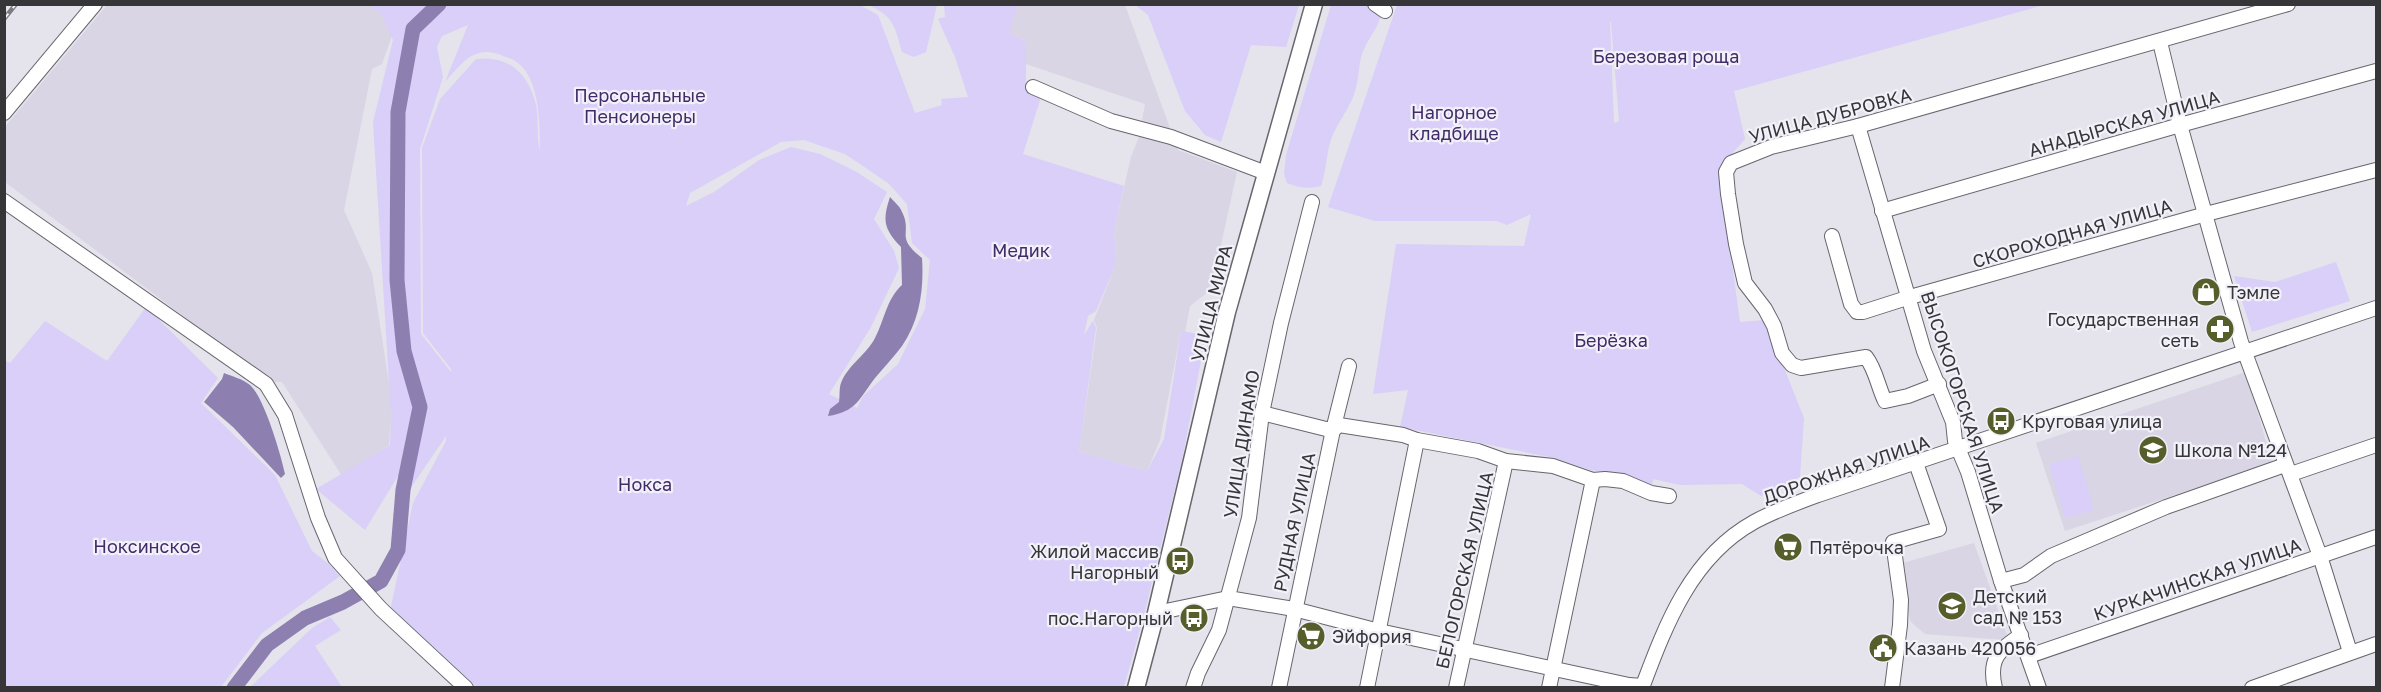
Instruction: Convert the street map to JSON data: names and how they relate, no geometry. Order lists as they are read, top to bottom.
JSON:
{
  "streets": {
    "main road": ["УЛИЦА МИРА"],
    "street": [
      "УЛИЦА ДУБРОВКА",
      "АНАДЫРСКАЯ УЛИЦА",
      "СКОРОХОДНАЯ УЛИЦА",
      "ВЫСОКОГОРСКАЯ УЛИЦА",
      "УЛИЦА ДИНАМО",
      "ДОРОЖНАЯ УЛИЦА",
      "РУДНАЯ УЛИЦА",
      "БЕЛОГОРСКАЯ УЛИЦА",
      "КУРКАЧИНСКАЯ УЛИЦА"
    ]
  },
  "crossings": [
    ["УЛИЦА ДУБРОВКА", "ВЫСОКОГОРСКАЯ УЛИЦА"],
    ["АНАДЫРСКАЯ УЛИЦА", "ВЫСОКОГОРСКАЯ УЛИЦА"],
    ["СКОРОХОДНАЯ УЛИЦА", "ВЫСОКОГОРСКАЯ УЛИЦА"],
    ["УЛИЦА МИРА", "ДОРОЖНАЯ УЛИЦА"],
    ["ВЫСОКОГОРСКАЯ УЛИЦА", "ДОРОЖНАЯ УЛИЦА"],
    ["ВЫСОКОГОРСКАЯ УЛИЦА", "КУРКАЧИНСКАЯ УЛИЦА"],
    ["УЛИЦА ДИНАМО", "ДОРОЖНАЯ УЛИЦА"],
    ["ДОРОЖНАЯ УЛИЦА", "РУДНАЯ УЛИЦА"],
    ["ДОРОЖНАЯ УЛИЦА", "БЕЛОГОРСКАЯ УЛИЦА"]
  ],
  "parks": [
    "Березовая роща",
    "Персональные Пенсионеры",
    "Нагорное кладбище",
    "Медик",
    "Берёзка",
    "Нокса",
    "Ноксинское"
  ],
  "places": {
    "shop": ["Тэмле"],
    "pharmacy": ["Государственная сеть"],
    "bus stop": ["Круговая улица", "Жилой массив Нагорный", "пос.Нагорный"],
    "school or university": ["Школа №124", "Детский сад № 153"],
    "supermarket": ["Пятёрочка", "Эйфория"],
    "public building": ["Казань 420056"]
  }
}
